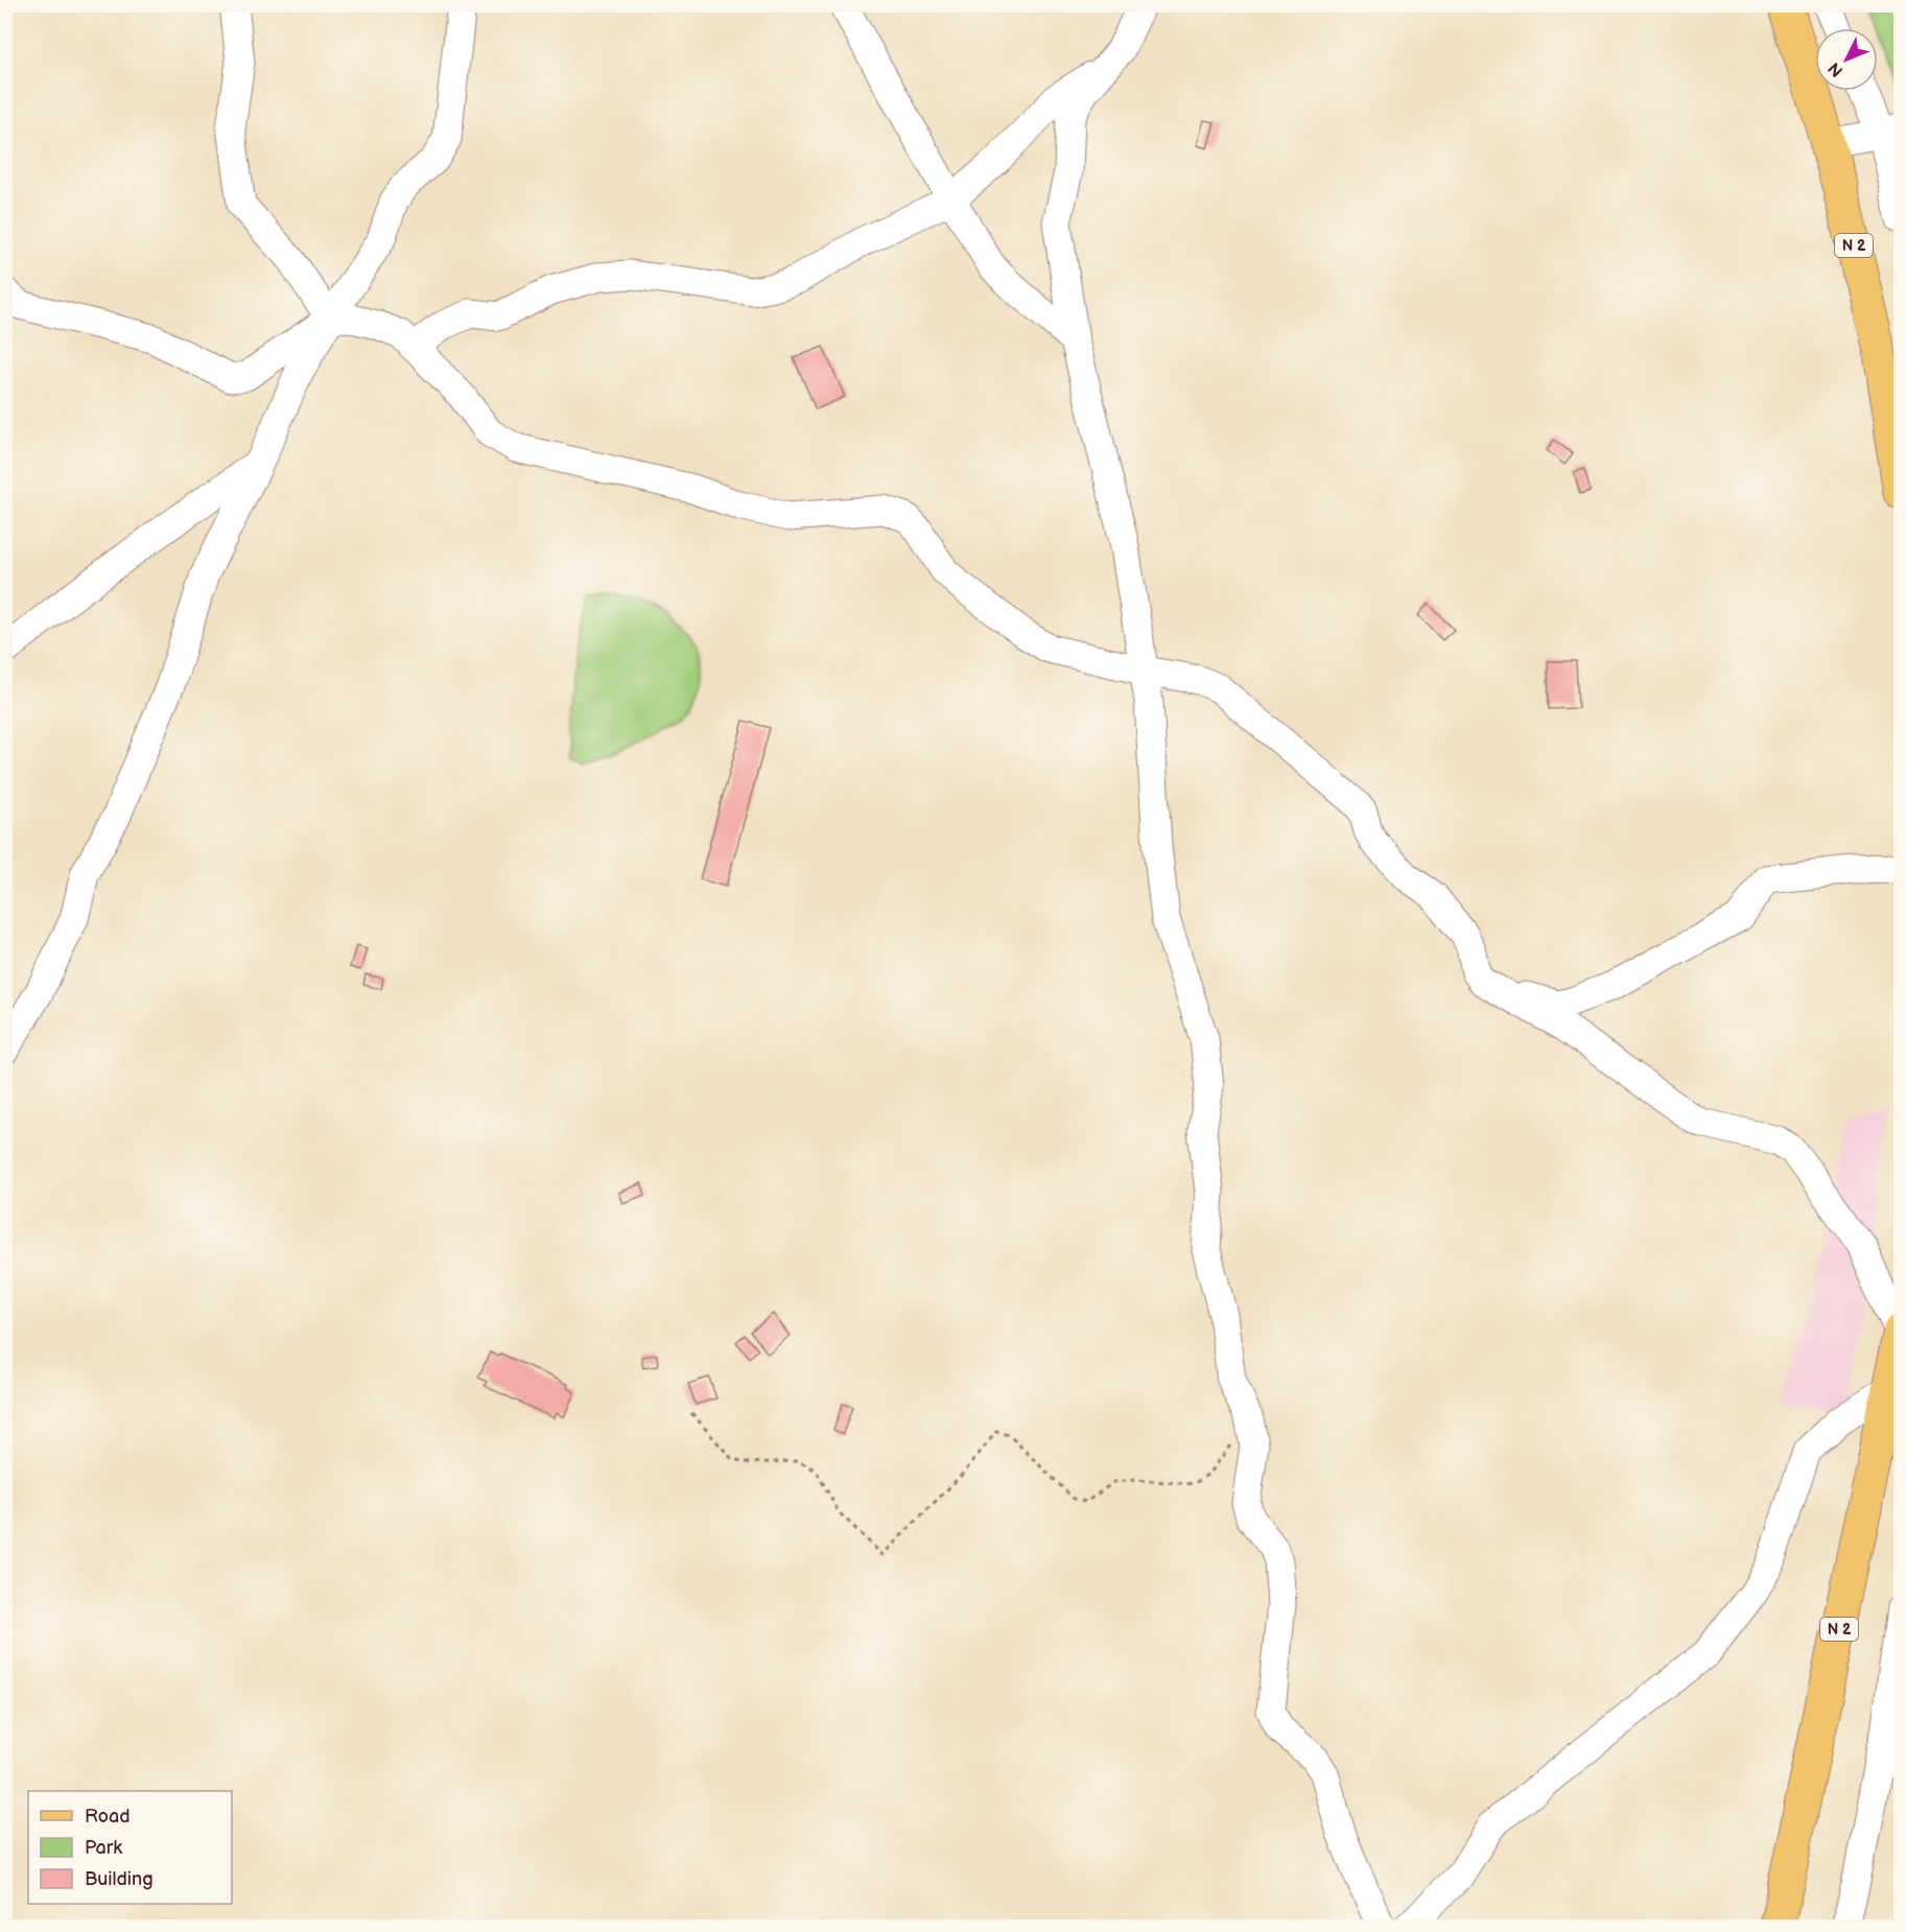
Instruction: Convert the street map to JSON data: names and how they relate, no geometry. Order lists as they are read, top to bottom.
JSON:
{
  "streets": {
    "main road": ["N 2"]
  },
  "legend": ["Road", "Park", "Building"],
  "north": "bottom left"
}
